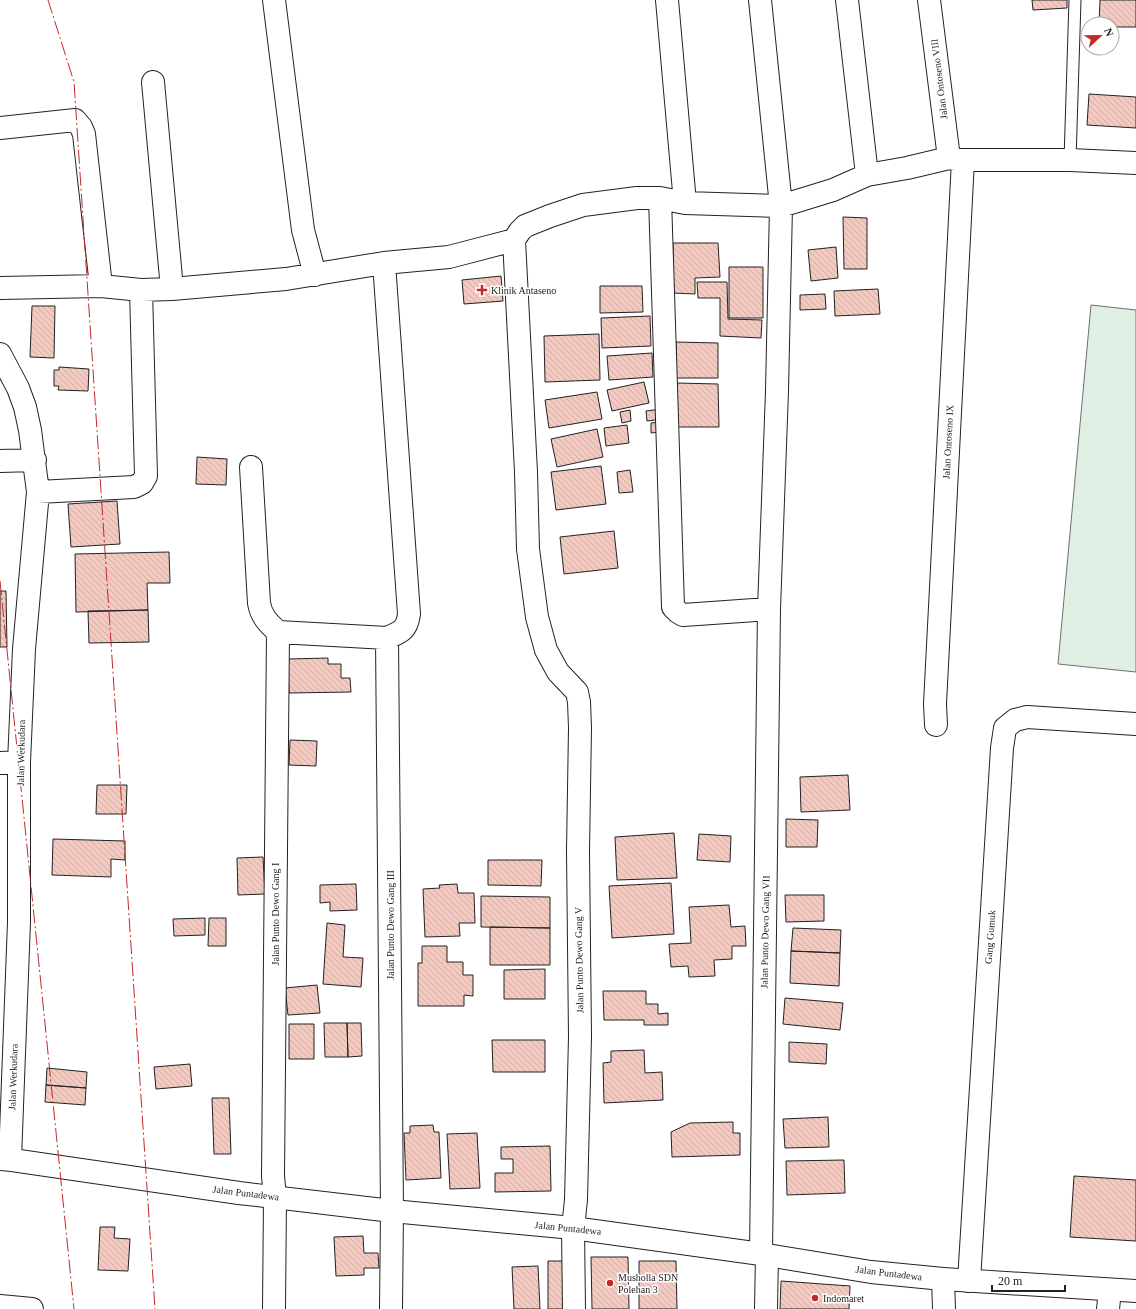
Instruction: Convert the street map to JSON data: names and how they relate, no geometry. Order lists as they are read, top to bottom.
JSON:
{
  "streets": {
    "street": [
      "Jalan Ontoseno VIII",
      "Jalan Ontoseno IX",
      "Jalan Werkudara",
      "Jalan Punto Dewo Gang I",
      "Jalan Punto Dewo Gang III",
      "Jalan Punto Dewo Gang VII",
      "Gang Gumuk",
      "Jalan Punto Dewo Gang V",
      "Jalan Puntadewa"
    ]
  },
  "crossings": [
    ["Jalan Ontoseno VIII", "Jalan Ontoseno IX"],
    ["Jalan Werkudara", "Jalan Puntadewa"],
    ["Jalan Punto Dewo Gang I", "Jalan Puntadewa"],
    ["Jalan Punto Dewo Gang III", "Jalan Puntadewa"],
    ["Jalan Punto Dewo Gang VII", "Jalan Puntadewa"],
    ["Gang Gumuk", "Jalan Puntadewa"],
    ["Jalan Punto Dewo Gang V", "Jalan Puntadewa"]
  ],
  "places": {
    "health": ["Klinik Antaseno"],
    "other": ["Musholla SDN Polehan 3", "Indomaret"]
  },
  "scale_bar": "20 m",
  "north": "right"
}
